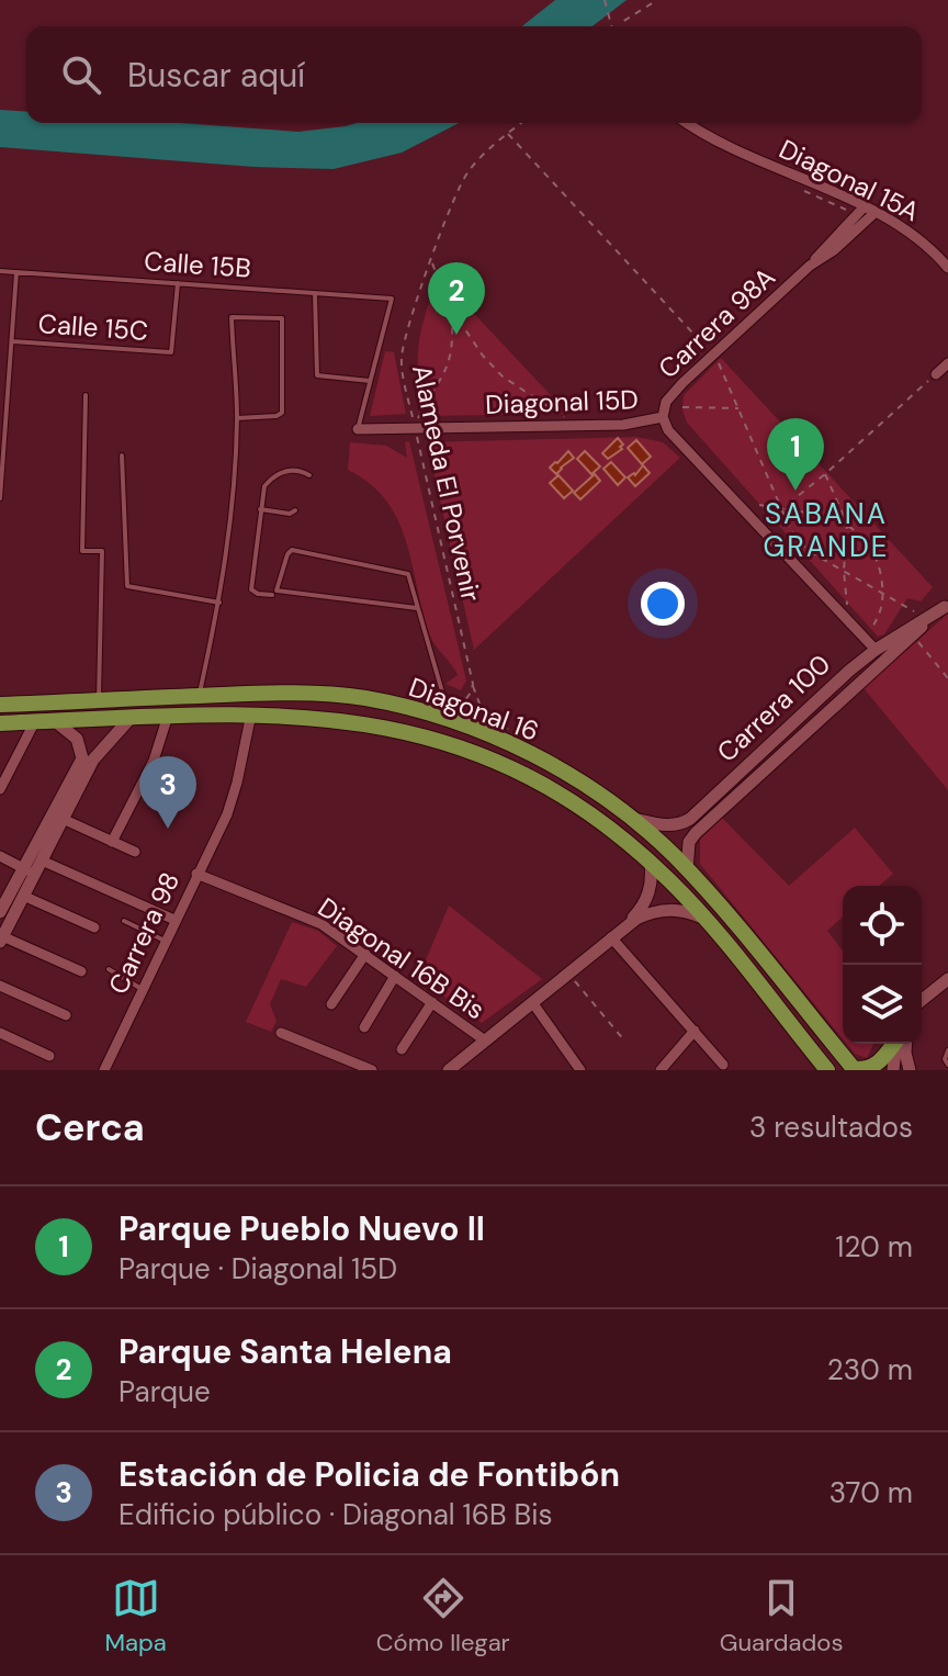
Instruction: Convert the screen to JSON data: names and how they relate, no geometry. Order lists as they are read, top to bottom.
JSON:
{
  "streets": {
    "main road": ["Diagonal 16"],
    "street": [
      "Diagonal 15A",
      "Carrera 98A",
      "Diagonal 15D",
      "Carrera 100",
      "Carrera 98",
      "Diagonal 16B Bis"
    ],
    "lane": ["Calle 15B", "Calle 15C"],
    "path": ["Alameda El Porvenir"]
  },
  "crossings": [
    ["Diagonal 15A", "Carrera 98A"],
    ["Calle 15B", "Calle 15C"],
    ["Carrera 98A", "Diagonal 15D"],
    ["Diagonal 15D", "Alameda El Porvenir"],
    ["Diagonal 15D", "Carrera 100"],
    ["Carrera 100", "Diagonal 16"],
    ["Diagonal 16", "Carrera 98"],
    ["Carrera 98", "Diagonal 16B Bis"]
  ],
  "districts": ["SABANA GRANDE"],
  "page": {
    "search": "Buscar aquí",
    "pins": ["2", "1", "3"],
    "heading": ["Cerca", "3 resultados"],
    "list": [
      {
        "mark": "1",
        "name": "Parque Pueblo Nuevo II",
        "note": "Parque · Diagonal 15D",
        "value": "120 m"
      },
      {
        "mark": "2",
        "name": "Parque Santa Helena",
        "note": "Parque",
        "value": "230 m"
      },
      {
        "mark": "3",
        "name": "Estación de Policia de Fontibón",
        "note": "Edificio público · Diagonal 16B Bis",
        "value": "370 m"
      }
    ],
    "nav": ["Mapa", "Cómo llegar", "Guardados"]
  }
}
